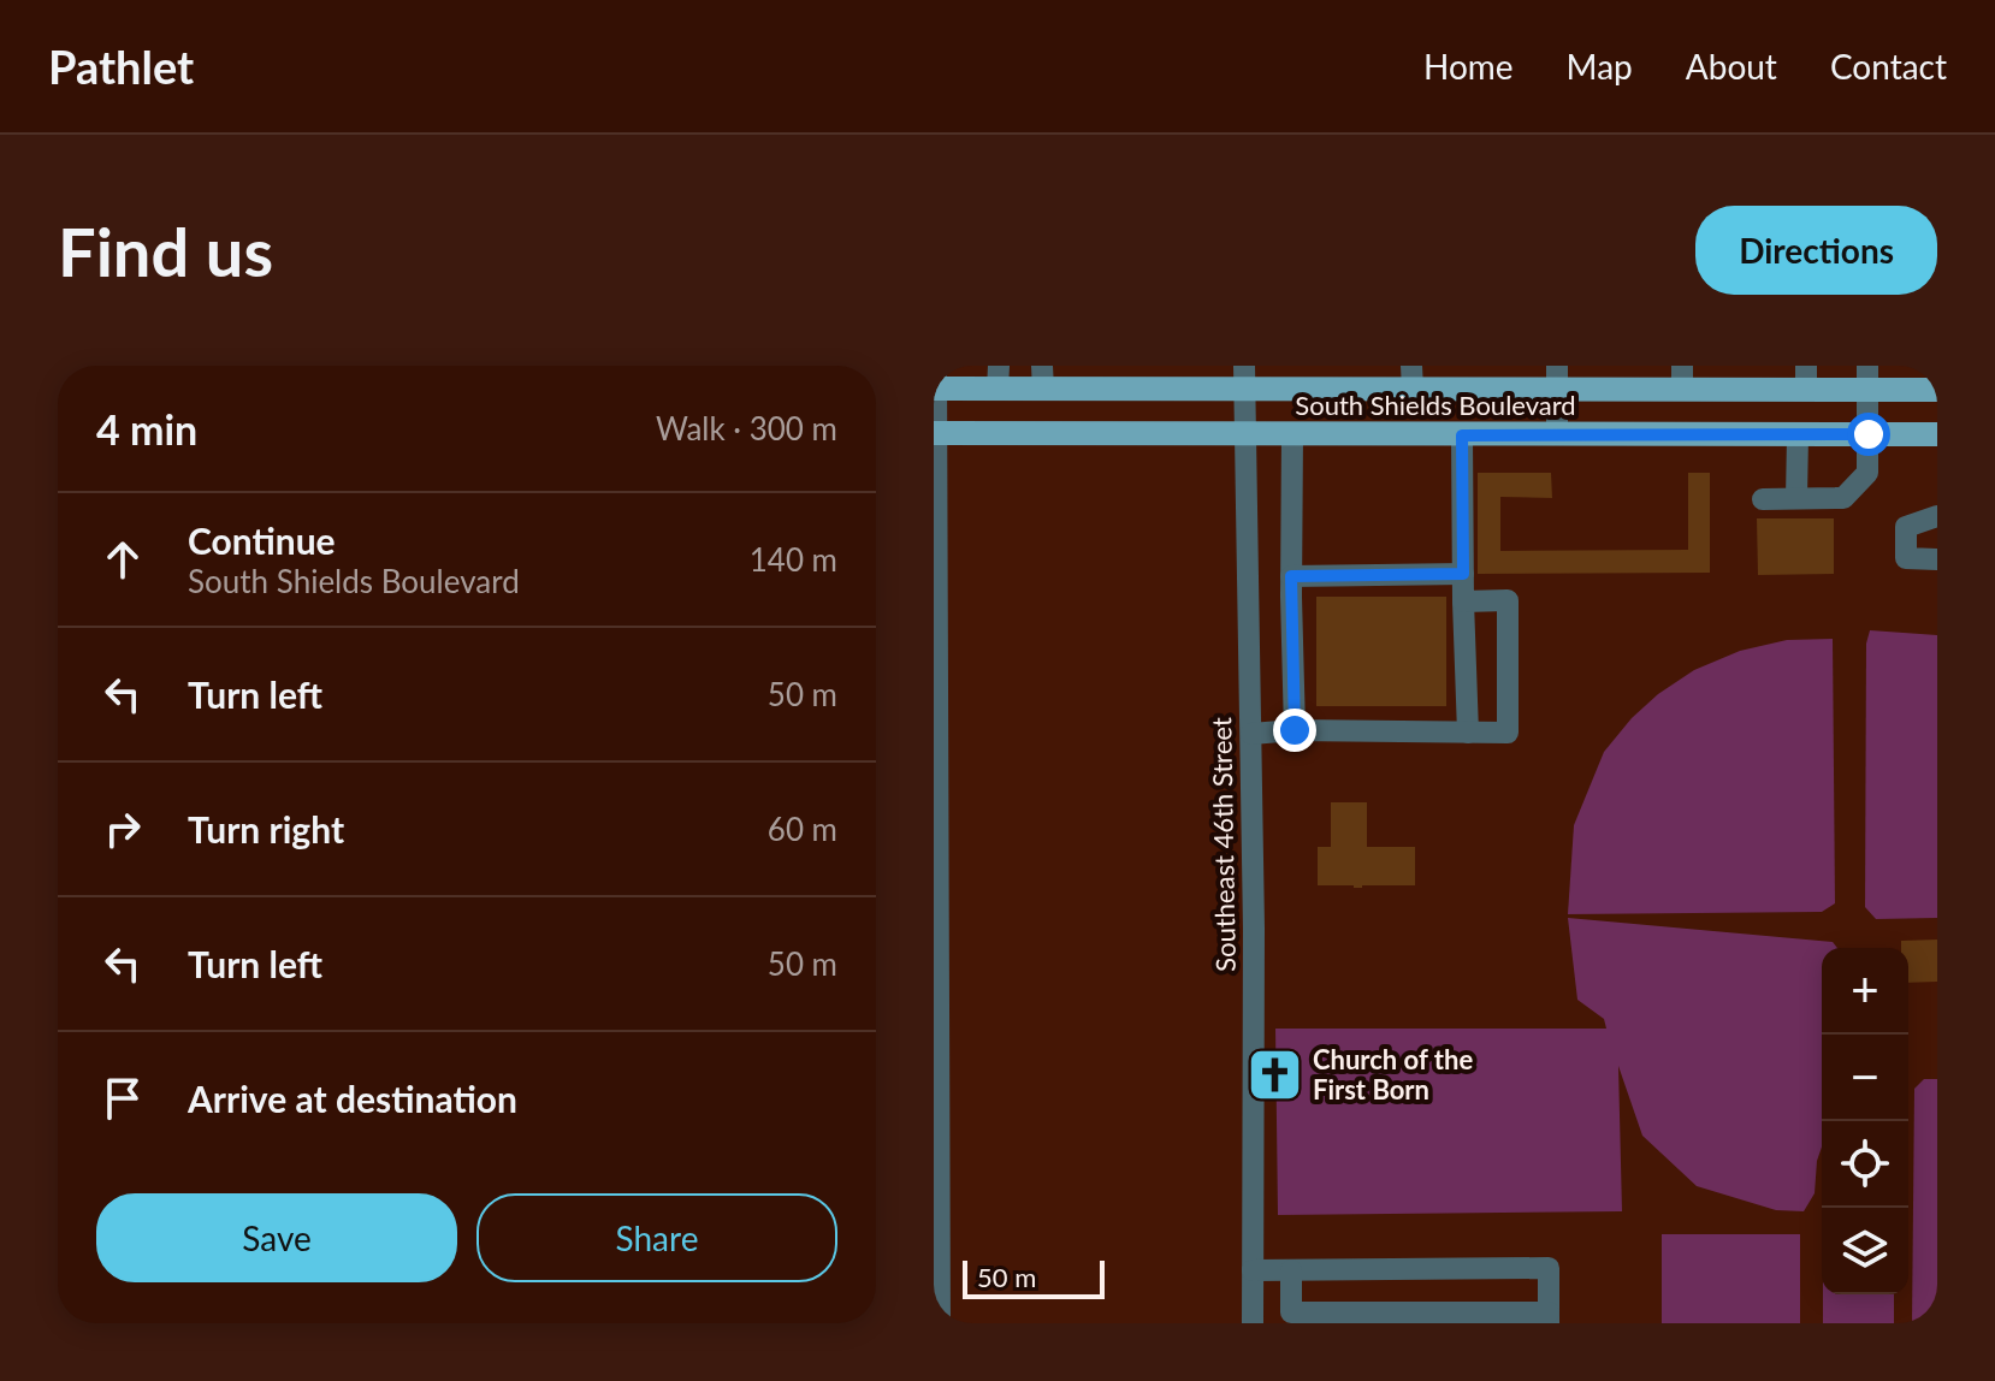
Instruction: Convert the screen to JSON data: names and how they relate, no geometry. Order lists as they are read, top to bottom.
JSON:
{
  "streets": {
    "main road": ["South Shields Boulevard"],
    "street": ["Southeast 46th Street"]
  },
  "crossings": [
    ["South Shields Boulevard", "Southeast 46th Street"]
  ],
  "places": {
    "church": ["Church of the First Born"]
  },
  "scale_bar": "50 m",
  "page": {
    "header": "Pathlet",
    "nav": [
      "Home",
      "Map",
      "About",
      "Contact"
    ],
    "buttons": [
      "Directions",
      ["Save", "Share"]
    ],
    "title": "Find us",
    "heading": ["4 min", "Walk · 300 m"],
    "list": [
      ["Continue", "South Shields Boulevard", "140 m"],
      ["Turn left", "50 m"],
      ["Turn right", "60 m"],
      ["Turn left", "50 m"],
      "Arrive at destination"
    ],
    "map_buttons": ["+", "−"],
    "scale": "50 m"
  }
}
